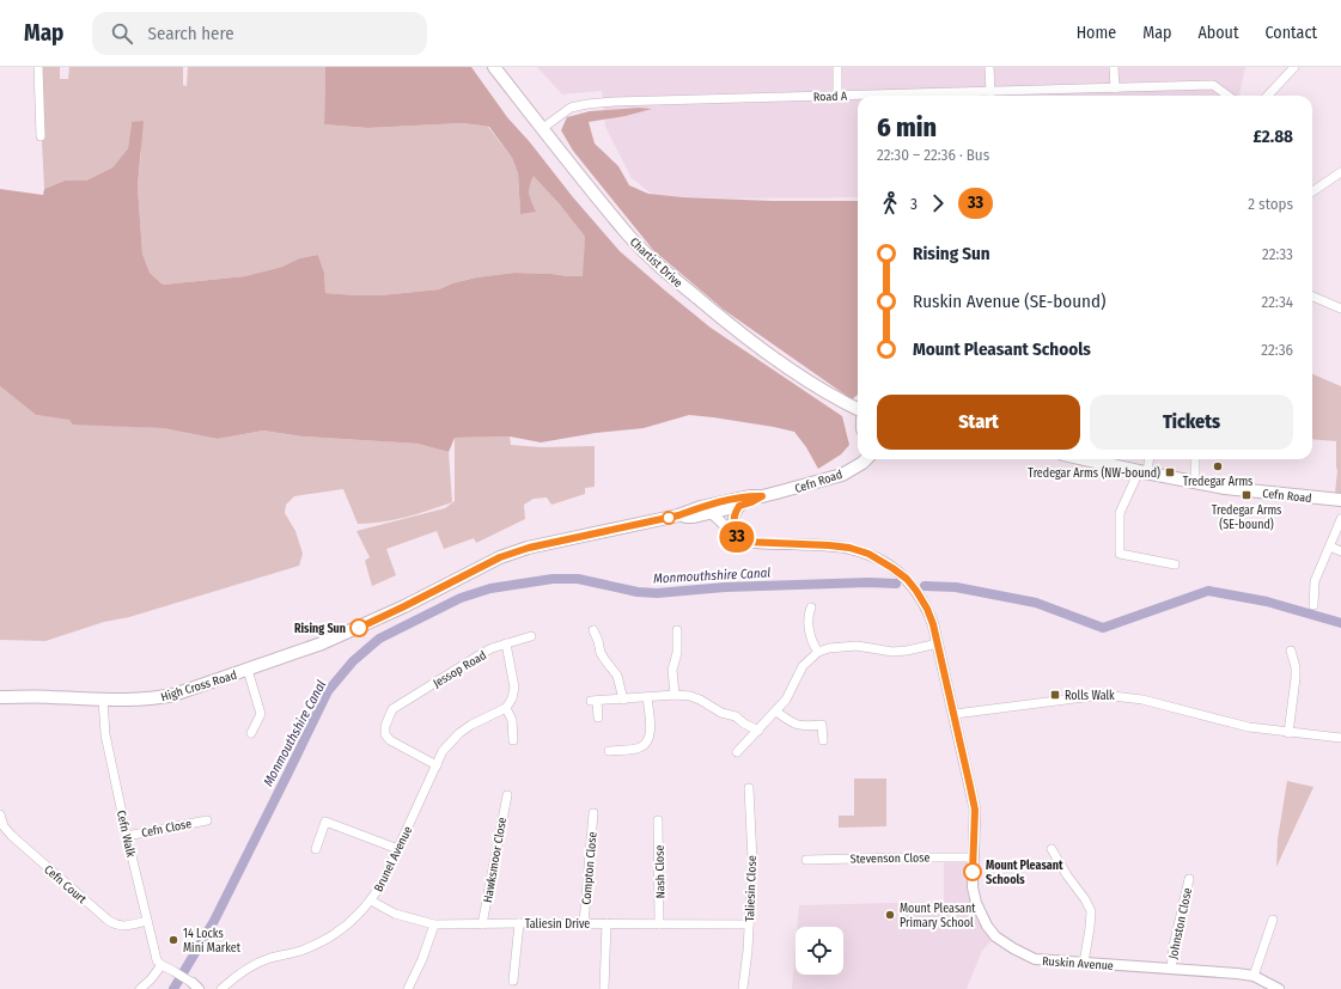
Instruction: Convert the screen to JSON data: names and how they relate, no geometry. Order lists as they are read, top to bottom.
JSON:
{
  "streets": {
    "main road": ["Chartist Drive", "Cefn Road", "High Cross Road"],
    "street": [
      "Road A",
      "Jessop Road",
      "Cefn Close",
      "Cefn Walk",
      "Stevenson Close",
      "Brunel Avenue",
      "Hawksmoor Close",
      "Compton Close",
      "Nash Close",
      "Cefn Court",
      "Taliesin Close",
      "Taliesin Drive",
      "Johnston Close",
      "Ruskin Avenue"
    ]
  },
  "crossings": [
    ["Road A", "Chartist Drive"],
    ["Cefn Road", "High Cross Road"],
    ["Cefn Road", "Ruskin Avenue"],
    ["Jessop Road", "Brunel Avenue"],
    ["High Cross Road", "Cefn Walk"],
    ["Cefn Close", "Cefn Walk"],
    ["Cefn Walk", "Cefn Court"],
    ["Stevenson Close", "Ruskin Avenue"],
    ["Brunel Avenue", "Taliesin Drive"],
    ["Hawksmoor Close", "Taliesin Drive"],
    ["Compton Close", "Taliesin Drive"],
    ["Nash Close", "Taliesin Drive"],
    ["Taliesin Close", "Taliesin Drive"],
    ["Johnston Close", "Ruskin Avenue"]
  ],
  "water": ["Monmouthshire Canal"],
  "places": {
    "other": [
      "Tredegar Arms",
      "Rising Sun",
      "Mount Pleasant Schools",
      "Mount Pleasant Primary School",
      "14 Locks Mini Market"
    ],
    "transit": ["Tredegar Arms (NW-bound)", "Tredegar Arms (SE-bound)", "Rolls Walk"]
  },
  "lines": ["bus line 33"],
  "page": {
    "header": "Map",
    "search": "Search here",
    "nav": [
      "Home",
      "Map",
      "About",
      "Contact"
    ],
    "on_map": "33",
    "heading": ["6 min", "22:30 – 22:36 · Bus", "£2.88"],
    "legs": ["3", "33", "2 stops"],
    "list": [
      {
        "name": "Rising Sun",
        "value": "22:33"
      },
      {
        "name": "Ruskin Avenue (SE-bound)",
        "value": "22:34"
      },
      {
        "name": "Mount Pleasant Schools",
        "value": "22:36"
      }
    ],
    "buttons": ["Start", "Tickets"]
  }
}
